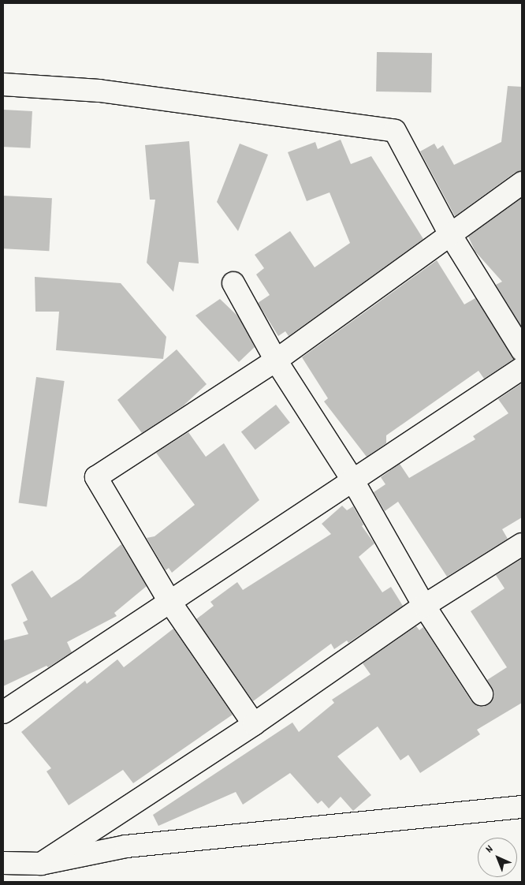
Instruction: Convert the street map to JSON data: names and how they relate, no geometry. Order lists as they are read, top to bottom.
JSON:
{
  "north": "top left"
}
